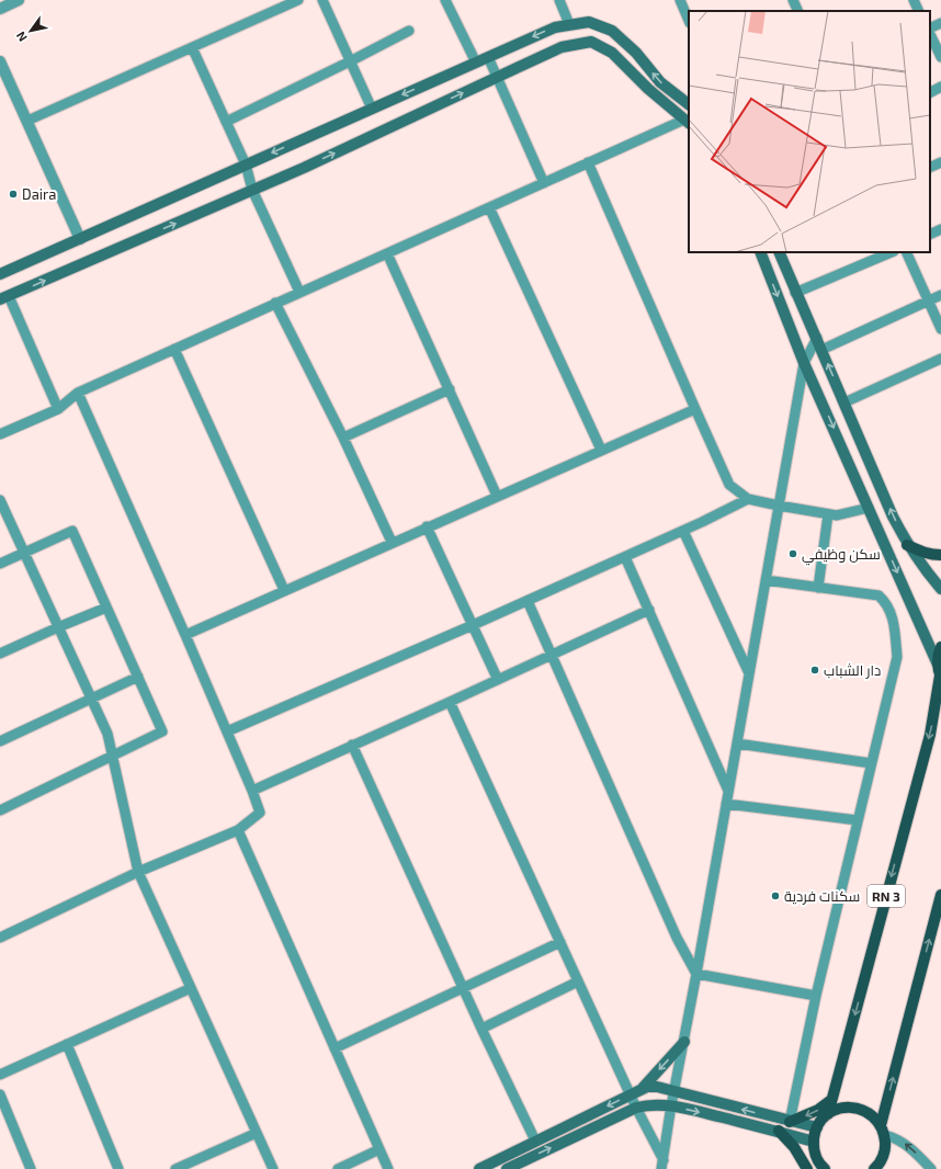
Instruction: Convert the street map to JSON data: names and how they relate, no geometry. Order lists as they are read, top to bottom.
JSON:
{
  "streets": {
    "main road": ["RN 3"]
  },
  "places": [
    "Daira",
    "سكن وظيفي",
    "دار الشباب",
    "سكنات فردية"
  ],
  "north": "bottom left"
}
